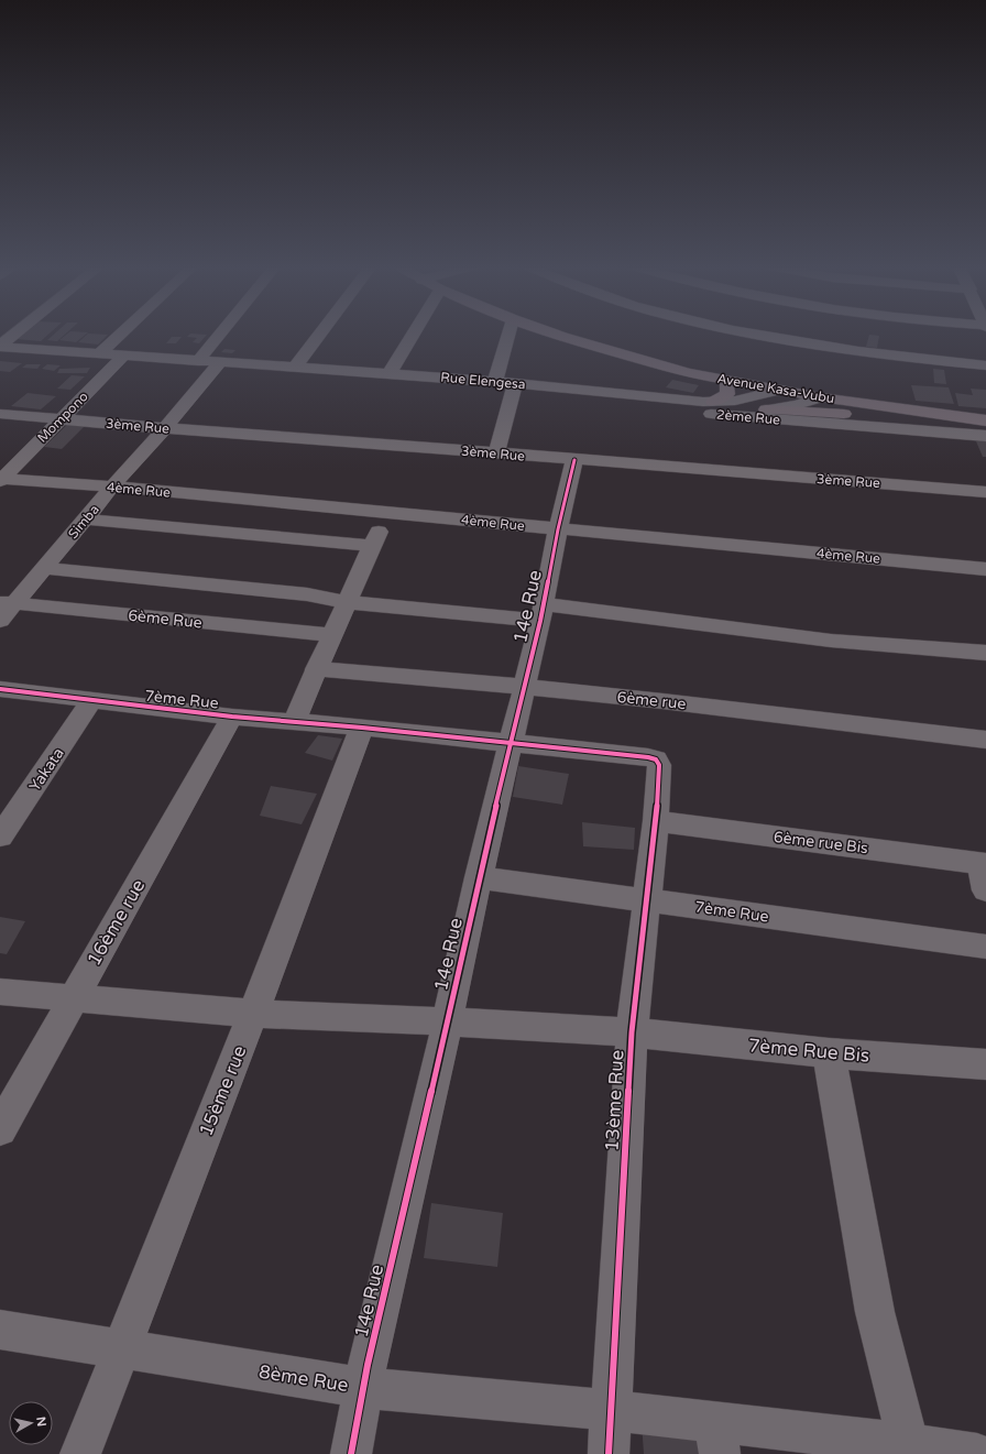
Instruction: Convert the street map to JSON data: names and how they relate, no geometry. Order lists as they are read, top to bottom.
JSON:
{
  "streets": {
    "main road": ["Avenue Kasa-Vubu"],
    "street": [
      "Rue Elengesa",
      "Mompono",
      "2ème Rue",
      "3ème Rue",
      "4ème Rue",
      "Simba",
      "14e Rue",
      "6ème Rue",
      "7ème Rue",
      "6ème rue",
      "Yakata",
      "6ème rue Bis",
      "16ème rue",
      "7ème Rue Bis",
      "15ème rue",
      "13ème Rue",
      "8ème Rue"
    ]
  },
  "crossings": [
    ["Rue Elengesa", "Mompono"],
    ["Rue Elengesa", "2ème Rue"],
    ["Rue Elengesa", "Simba"],
    ["Mompono", "3ème Rue"],
    ["Mompono", "4ème Rue"],
    ["3ème Rue", "Simba"],
    ["3ème Rue", "14e Rue"],
    ["4ème Rue", "Simba"],
    ["4ème Rue", "14e Rue"],
    ["Simba", "6ème Rue"],
    ["14e Rue", "7ème Rue"],
    ["14e Rue", "6ème rue"],
    ["14e Rue", "7ème Rue Bis"],
    ["14e Rue", "8ème Rue"],
    ["7ème Rue", "Yakata"],
    ["7ème Rue", "16ème rue"],
    ["7ème Rue", "15ème rue"],
    ["7ème Rue", "13ème Rue"],
    ["6ème rue Bis", "13ème Rue"],
    ["16ème rue", "7ème Rue Bis"],
    ["7ème Rue Bis", "15ème rue"],
    ["7ème Rue Bis", "13ème Rue"],
    ["15ème rue", "8ème Rue"],
    ["13ème Rue", "8ème Rue"]
  ],
  "north": "right"
}
